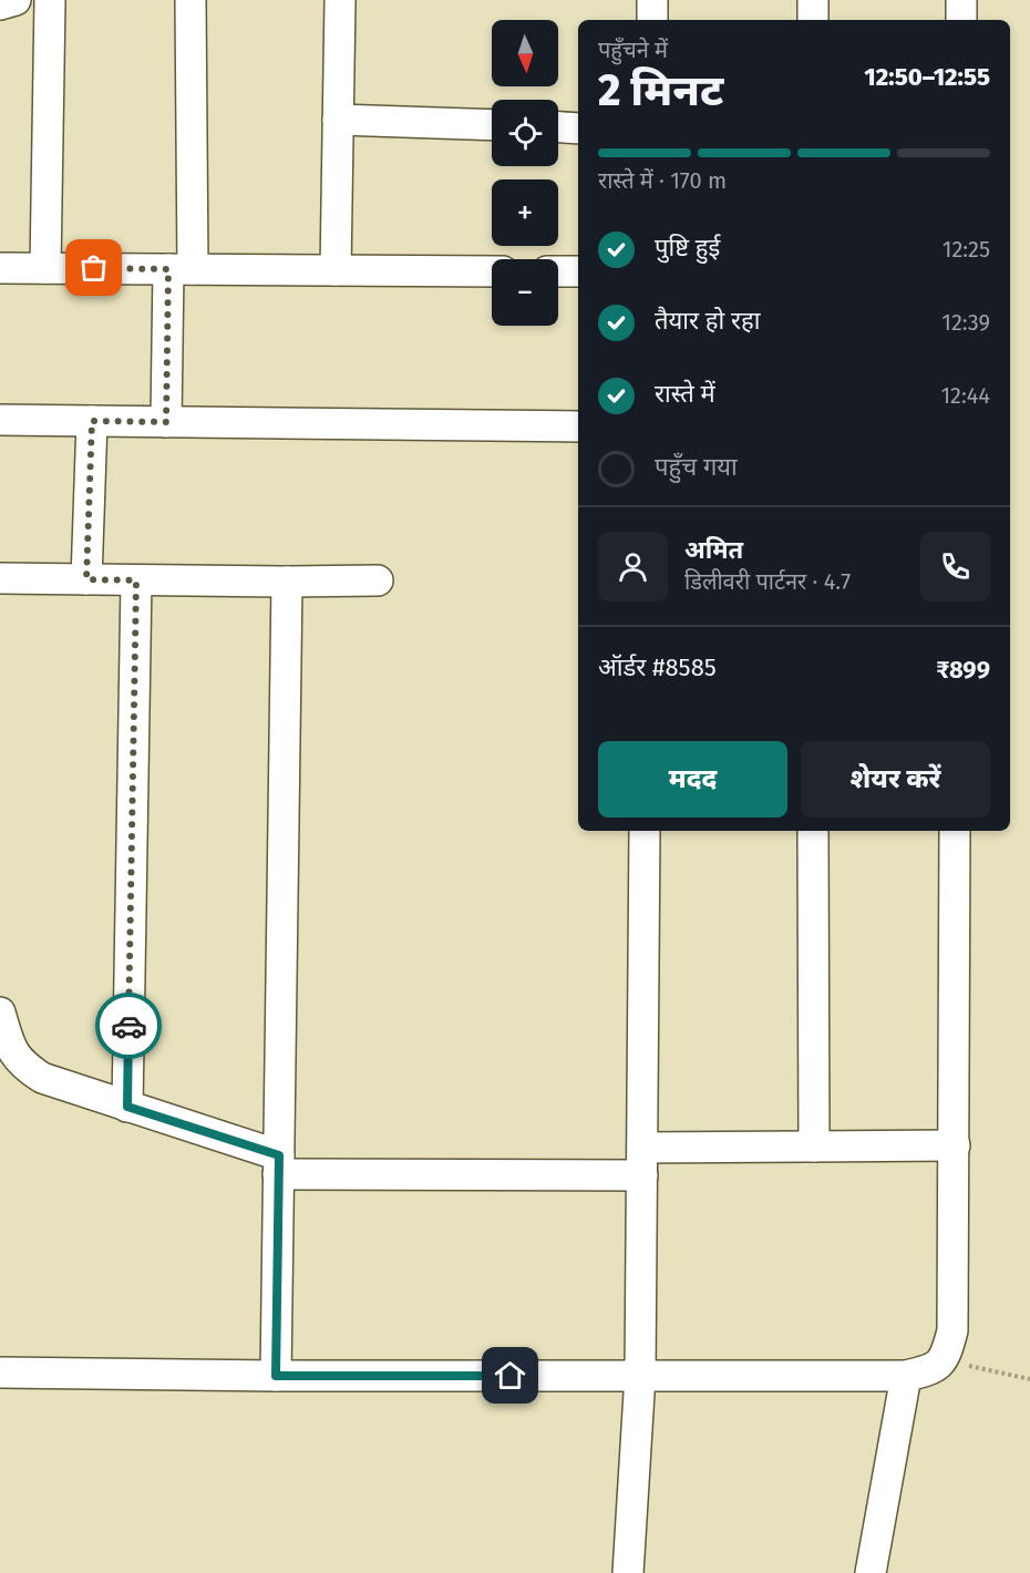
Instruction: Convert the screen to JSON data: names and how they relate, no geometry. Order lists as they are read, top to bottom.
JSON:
{
  "north": "bottom",
  "page": {
    "map_buttons": ["+", "−"],
    "heading": ["2 मिनट", "पहुँचने में", "12:50–12:55"],
    "panel": [
      "अमित",
      "डिलीवरी पार्टनर · 4.7",
      "ऑर्डर #8585",
      "₹899"
    ],
    "bar": "रास्ते में · 170 m",
    "list": [
      ["पुष्टि हुई", "12:25"],
      ["तैयार हो रहा", "12:39"],
      ["रास्ते में", "12:44"],
      "पहुँच गया"
    ],
    "buttons": ["मदद", "शेयर करें"]
  }
}
